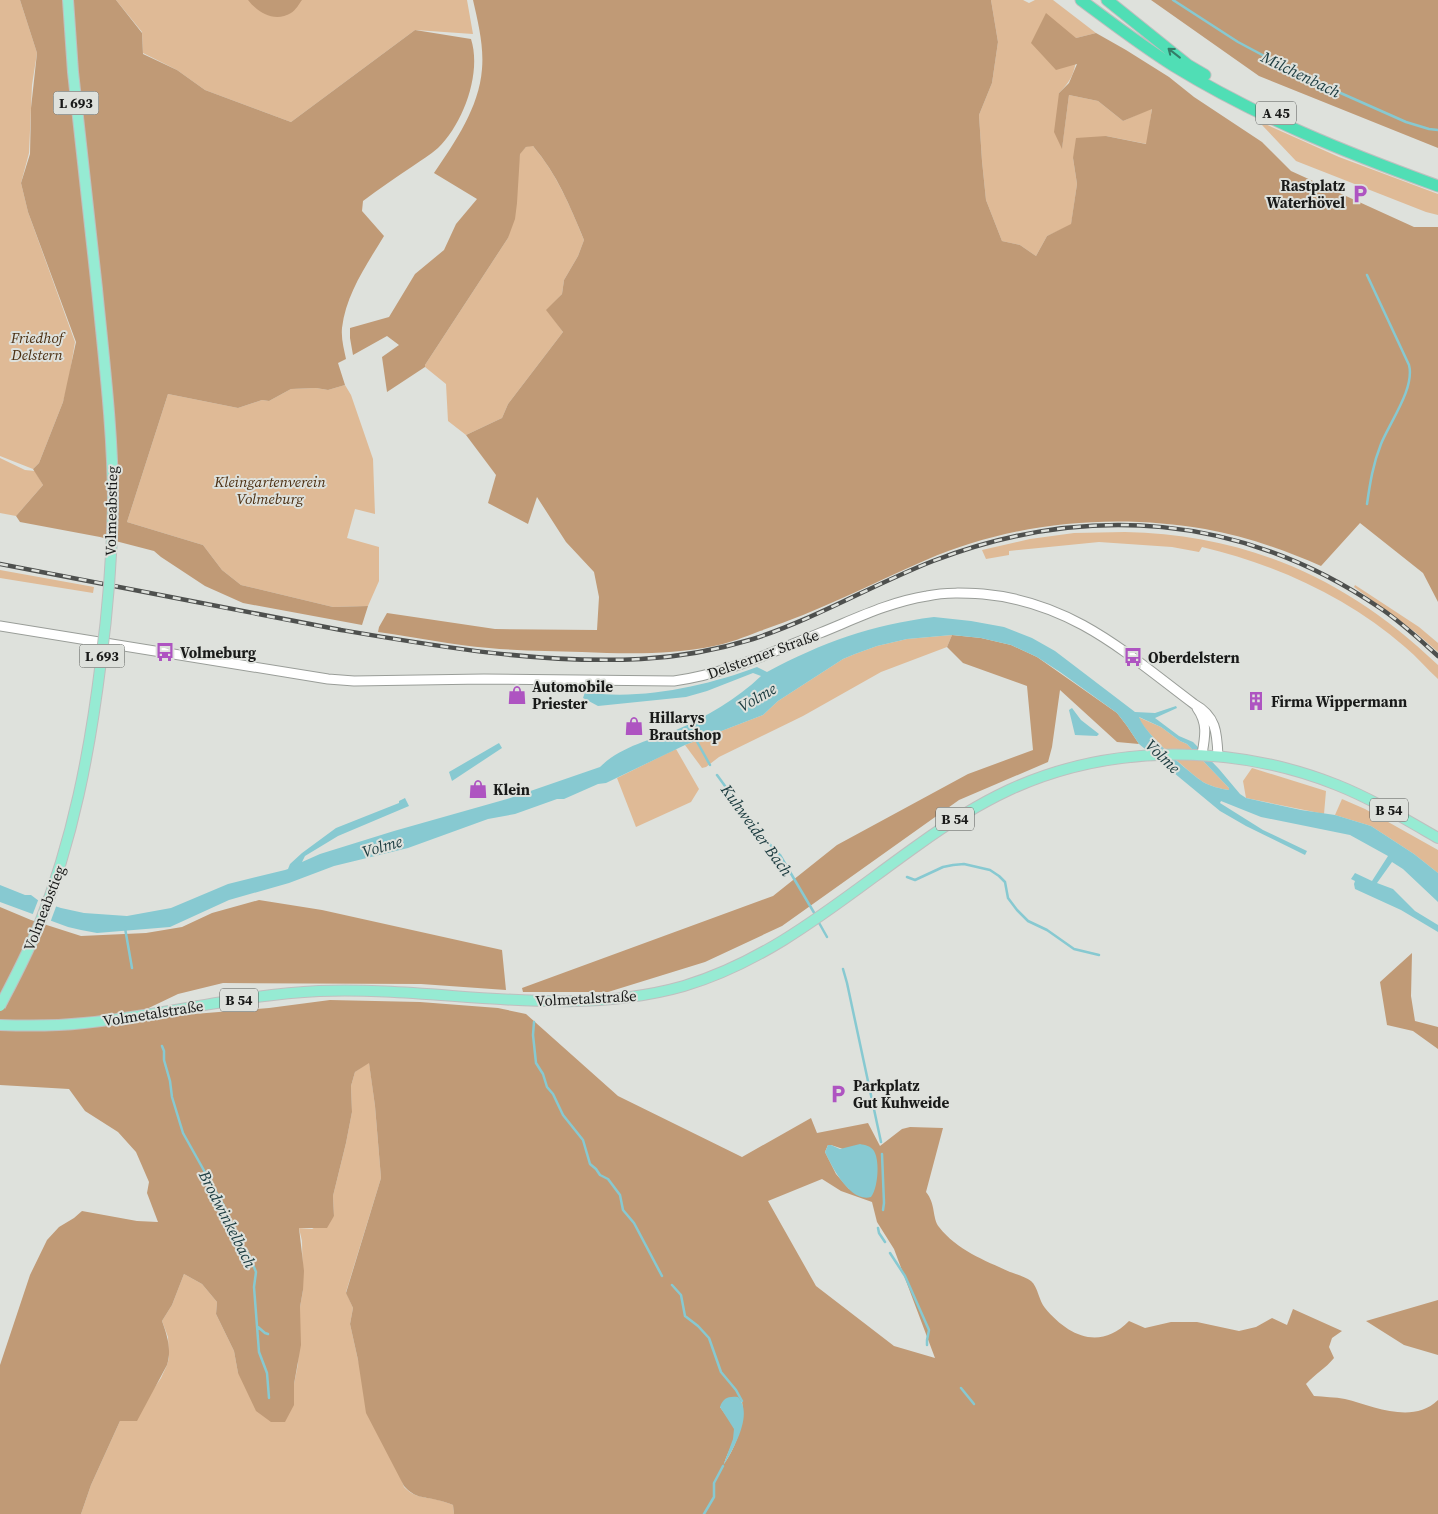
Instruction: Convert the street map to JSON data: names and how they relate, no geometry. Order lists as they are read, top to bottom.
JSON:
{
  "streets": {
    "highway": ["A 45"],
    "main road": [
      "L 693",
      "Volmeabstieg",
      "B 54",
      "Volmetalstraße"
    ],
    "street": ["Delsterner Straße"]
  },
  "crossings": [
    ["Delsterner Straße", "B 54"],
    ["Delsterner Straße", "Volmetalstraße"],
    ["B 54", "Volmetalstraße"]
  ],
  "water": [
    "Milchenbach",
    "Volme",
    "Kuhweider Bach",
    "Brodwinkelbach"
  ],
  "parks": ["Friedhof Delstern", "Kleingartenverein Volmeburg"],
  "places": {
    "parking": ["Rastplatz Waterhövel", "Parkplatz Gut Kuhweide"],
    "bus stop": ["Volmeburg", "Oberdelstern"],
    "shop": ["Automobile Priester", "Hillarys Brautshop", "Klein"],
    "building": ["Firma Wippermann"]
  }
}
